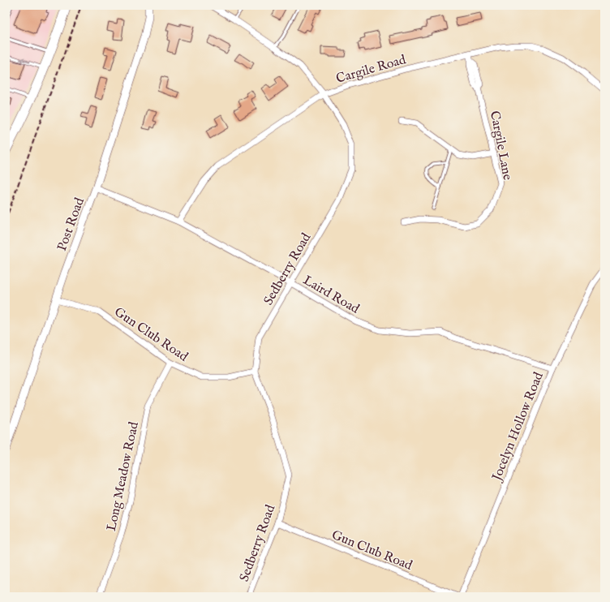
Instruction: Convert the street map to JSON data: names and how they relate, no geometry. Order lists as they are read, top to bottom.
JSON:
{
  "streets": {
    "street": [
      "Cargile Road",
      "Cargile Lane",
      "Post Road",
      "Sedberry Road",
      "Laird Road",
      "Gun Club Road",
      "Jocelyn Hollow Road",
      "Long Meadow Road"
    ]
  },
  "crossings": [
    ["Cargile Road", "Cargile Lane"],
    ["Cargile Road", "Sedberry Road"],
    ["Cargile Road", "Laird Road"],
    ["Post Road", "Laird Road"],
    ["Post Road", "Gun Club Road"],
    ["Sedberry Road", "Laird Road"],
    ["Sedberry Road", "Gun Club Road"],
    ["Laird Road", "Jocelyn Hollow Road"],
    ["Gun Club Road", "Long Meadow Road"]
  ]
}
